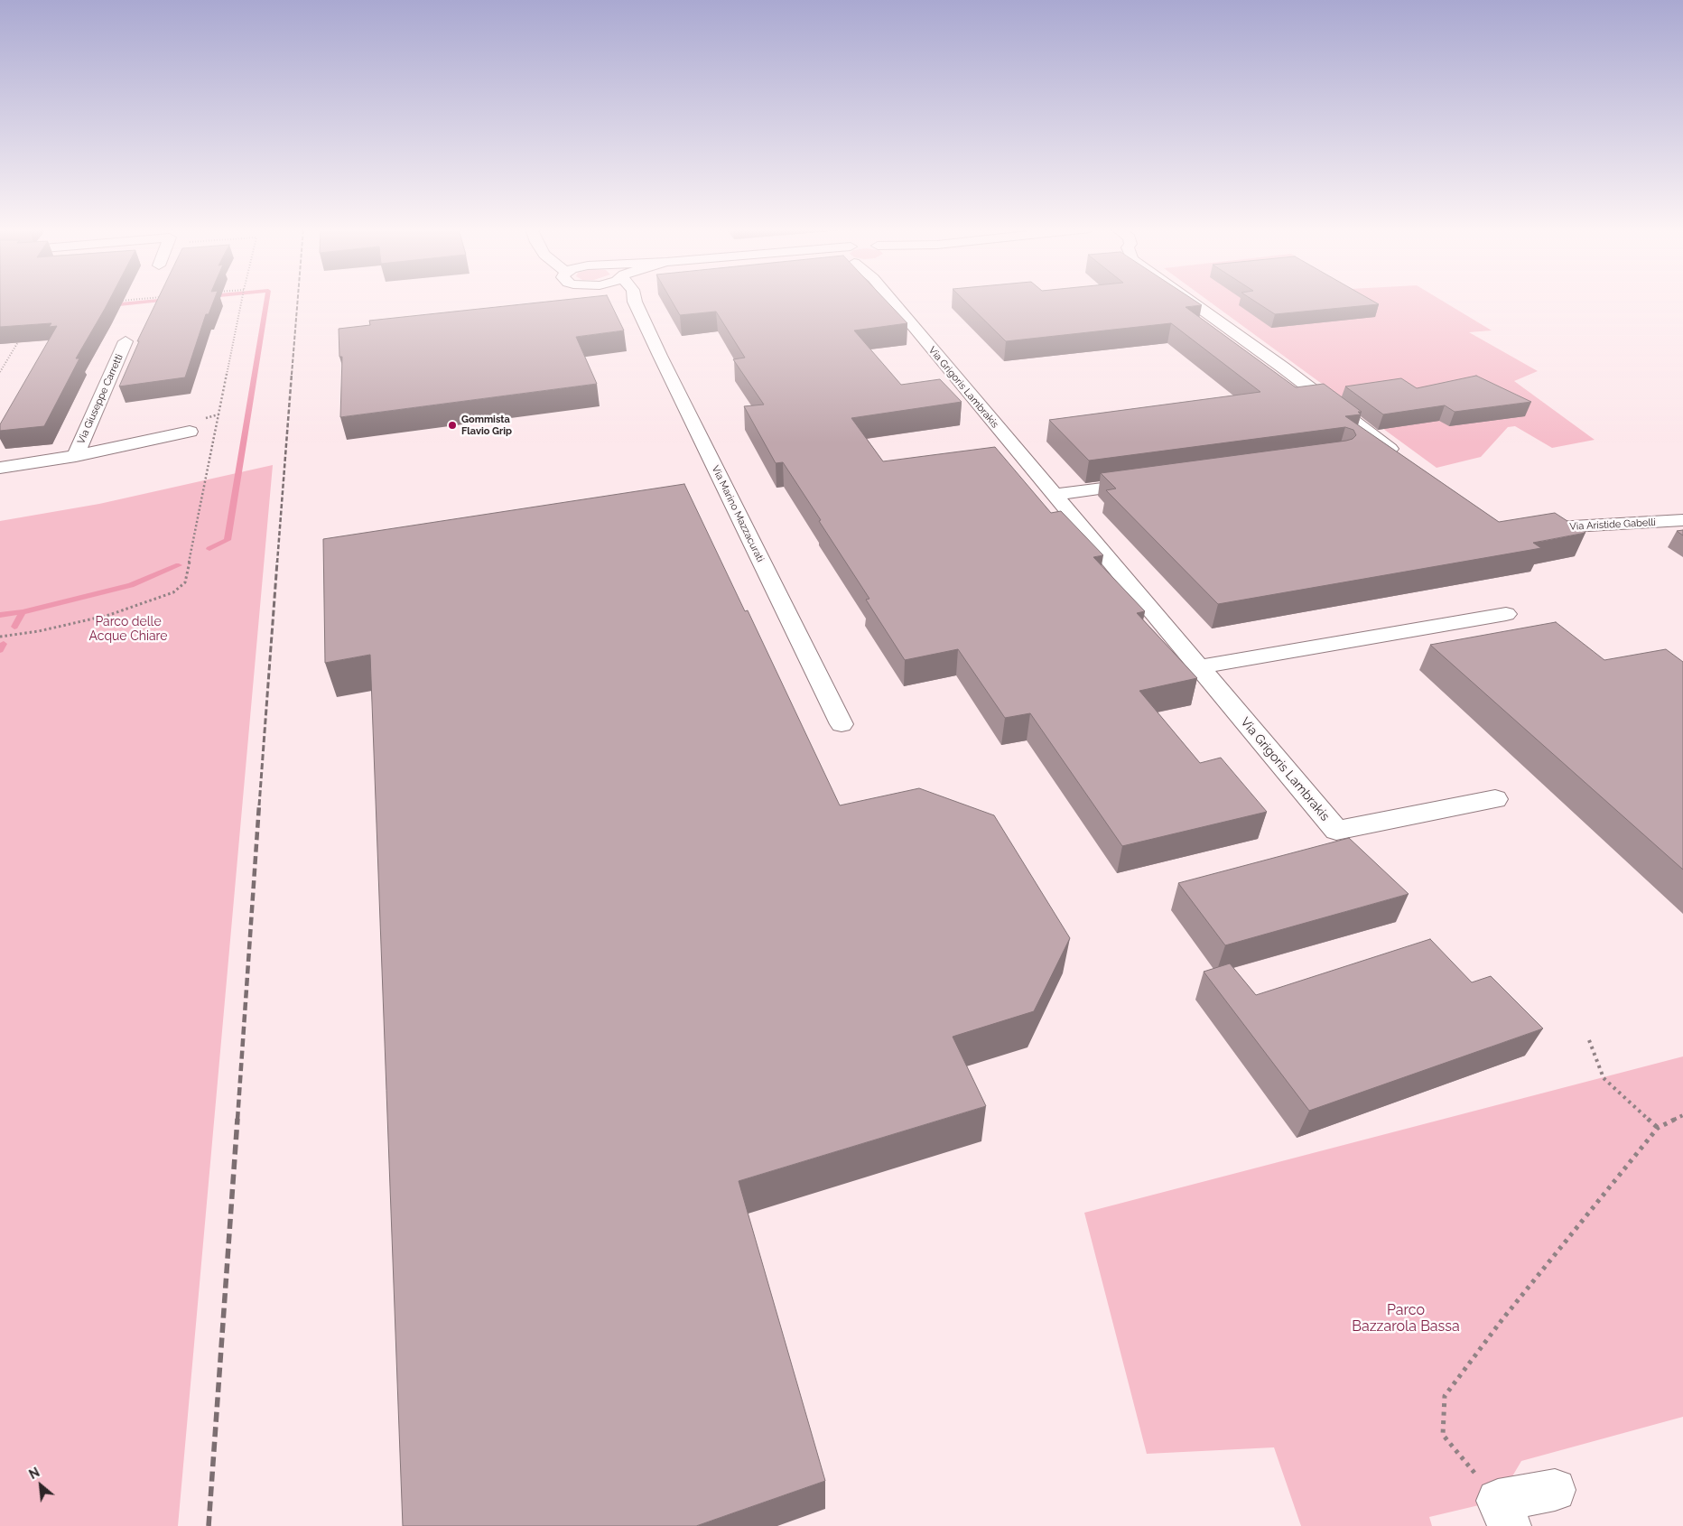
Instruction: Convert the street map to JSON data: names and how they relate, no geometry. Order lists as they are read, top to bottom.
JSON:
{
  "streets": {
    "street": [
      "Via Grigoris Lambrakis",
      "Via Giuseppe Carretti",
      "Via Marino Mazzacurati",
      "Via Aristide Gabelli"
    ]
  },
  "parks": ["Parco delle Acque Chiare", "Parco Bazzarola Bassa"],
  "places": ["Gommista Flavio Grip"],
  "north": "top left"
}
